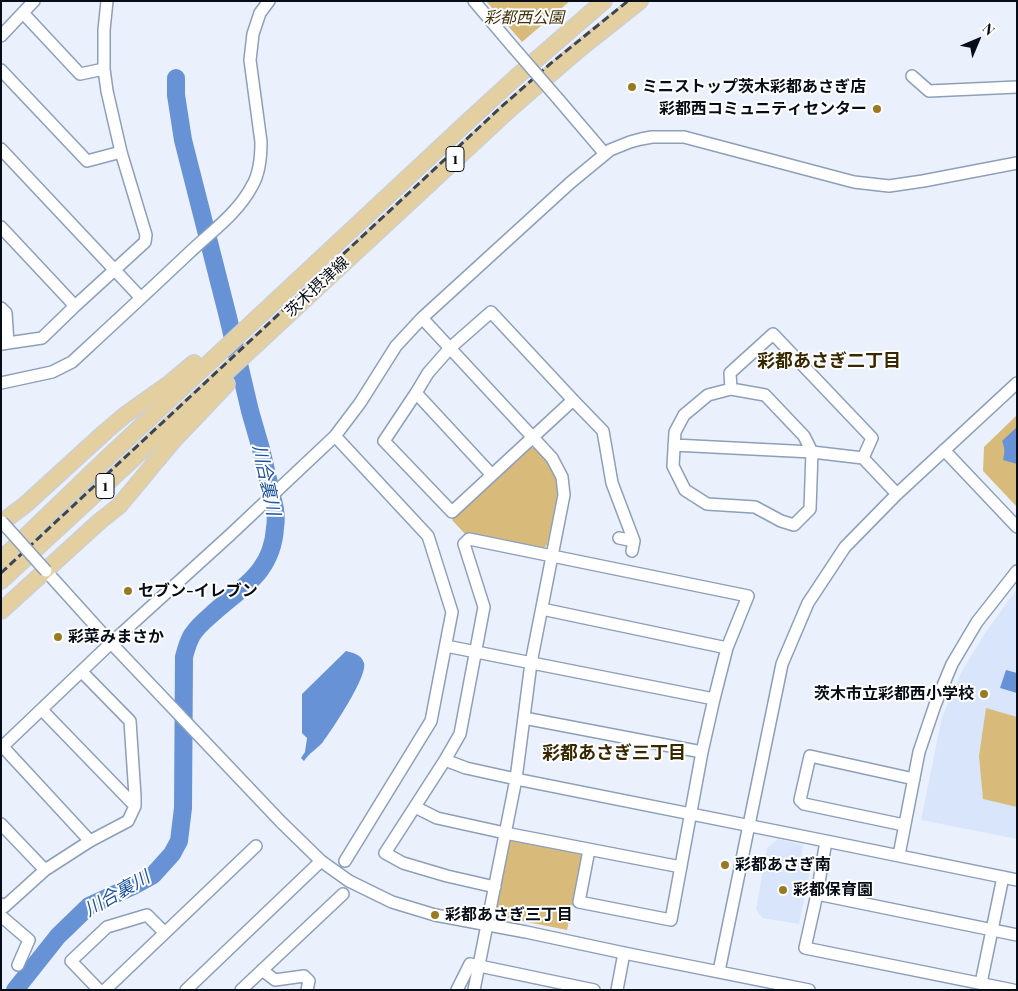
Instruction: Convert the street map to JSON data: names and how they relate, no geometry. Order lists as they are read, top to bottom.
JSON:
{
  "streets": {
    "main road": ["1", "茨木摂津線"]
  },
  "crossings": [
    ["1", "茨木摂津線"]
  ],
  "districts": ["彩都あさぎ二丁目", "彩都あさぎ三丁目"],
  "water": ["川合裏川"],
  "parks": ["彩都西公園"],
  "places": [
    "ミニストップ茨木彩都あさぎ店",
    "彩都西コミュニティセンター",
    "セブン-イレブン",
    "彩菜みまさか",
    "茨木市立彩都西小学校",
    "彩都あさぎ南",
    "彩都保育園",
    "彩都あさぎ三丁目"
  ],
  "north": "top right"
}
